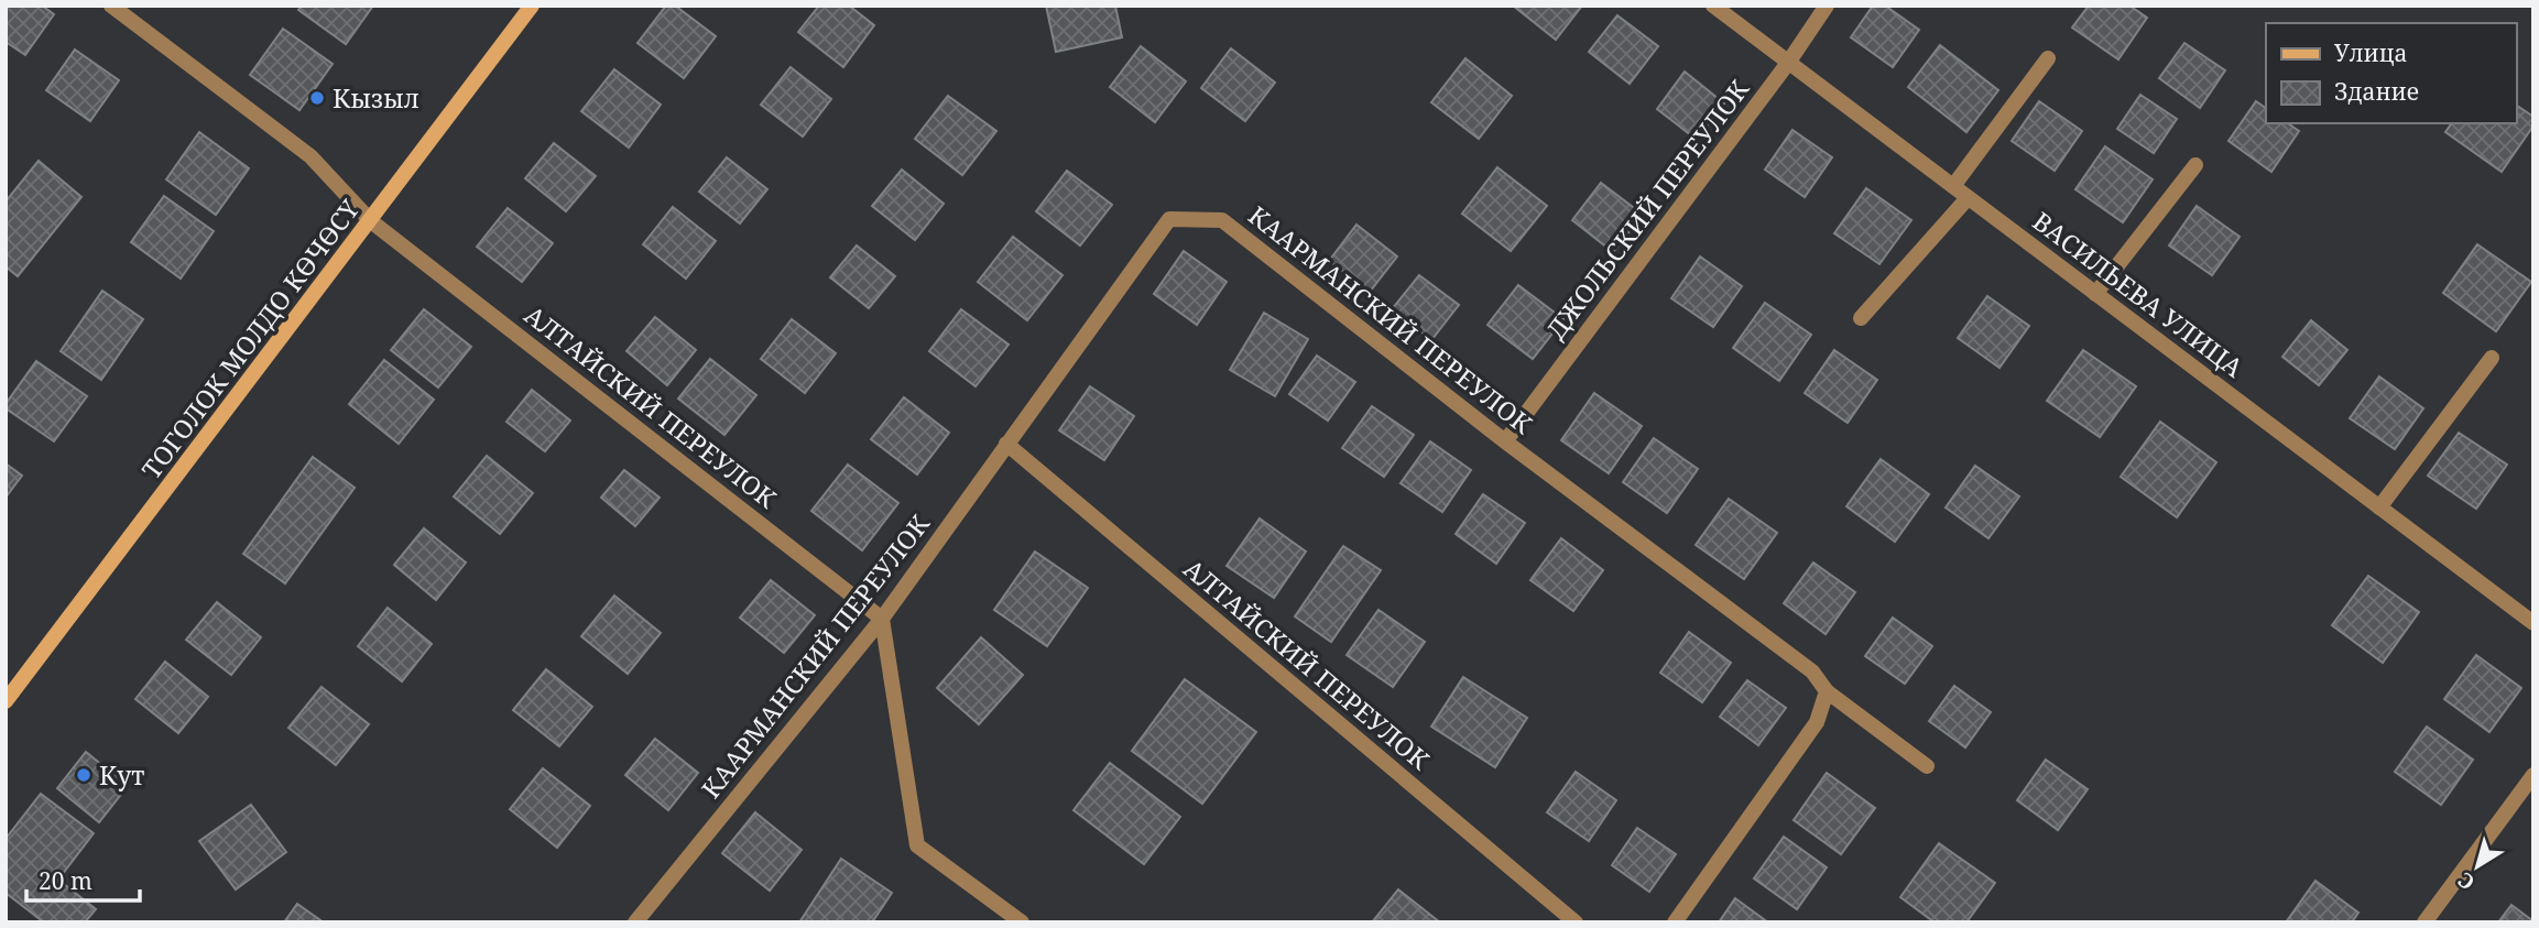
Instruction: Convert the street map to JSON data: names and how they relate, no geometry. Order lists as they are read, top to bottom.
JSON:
{
  "streets": {
    "main road": ["ТОГОЛОК МОЛДО КӨЧӨСҮ"],
    "street": [
      "ДЖОЛЬСКИЙ ПЕРЕУЛОК",
      "ВАСИЛЬЕВА УЛИЦА",
      "КААРМАНСКИЙ ПЕРЕУЛОК",
      "АЛТАЙСКИЙ ПЕРЕУЛОК"
    ]
  },
  "crossings": [
    ["ДЖОЛЬСКИЙ ПЕРЕУЛОК", "ВАСИЛЬЕВА УЛИЦА"],
    ["ДЖОЛЬСКИЙ ПЕРЕУЛОК", "КААРМАНСКИЙ ПЕРЕУЛОК"],
    ["КААРМАНСКИЙ ПЕРЕУЛОК", "АЛТАЙСКИЙ ПЕРЕУЛОК"],
    ["ТОГОЛОК МОЛДО КӨЧӨСҮ", "АЛТАЙСКИЙ ПЕРЕУЛОК"]
  ],
  "places": ["Кызыл", "Кут"],
  "legend": ["Улица", "Здание"],
  "scale_bar": "20 m",
  "north": "bottom left"
}
